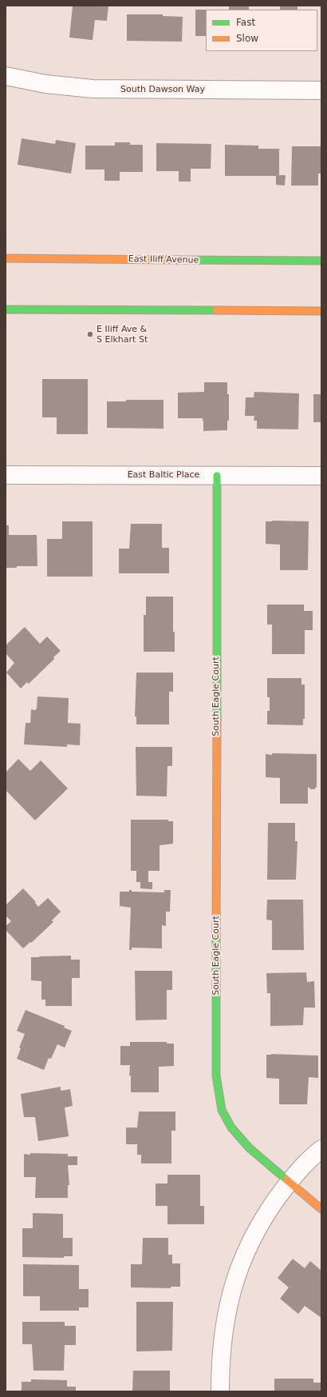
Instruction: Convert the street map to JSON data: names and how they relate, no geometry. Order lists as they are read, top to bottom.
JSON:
{
  "streets": {
    "street": [
      "South Dawson Way",
      "East Iliff Avenue",
      "East Baltic Place",
      "South Eagle Court"
    ]
  },
  "crossings": [
    ["East Baltic Place", "South Eagle Court"]
  ],
  "places": ["E Iliff Ave & S Elkhart St"],
  "legend": ["Fast", "Slow"]
}
